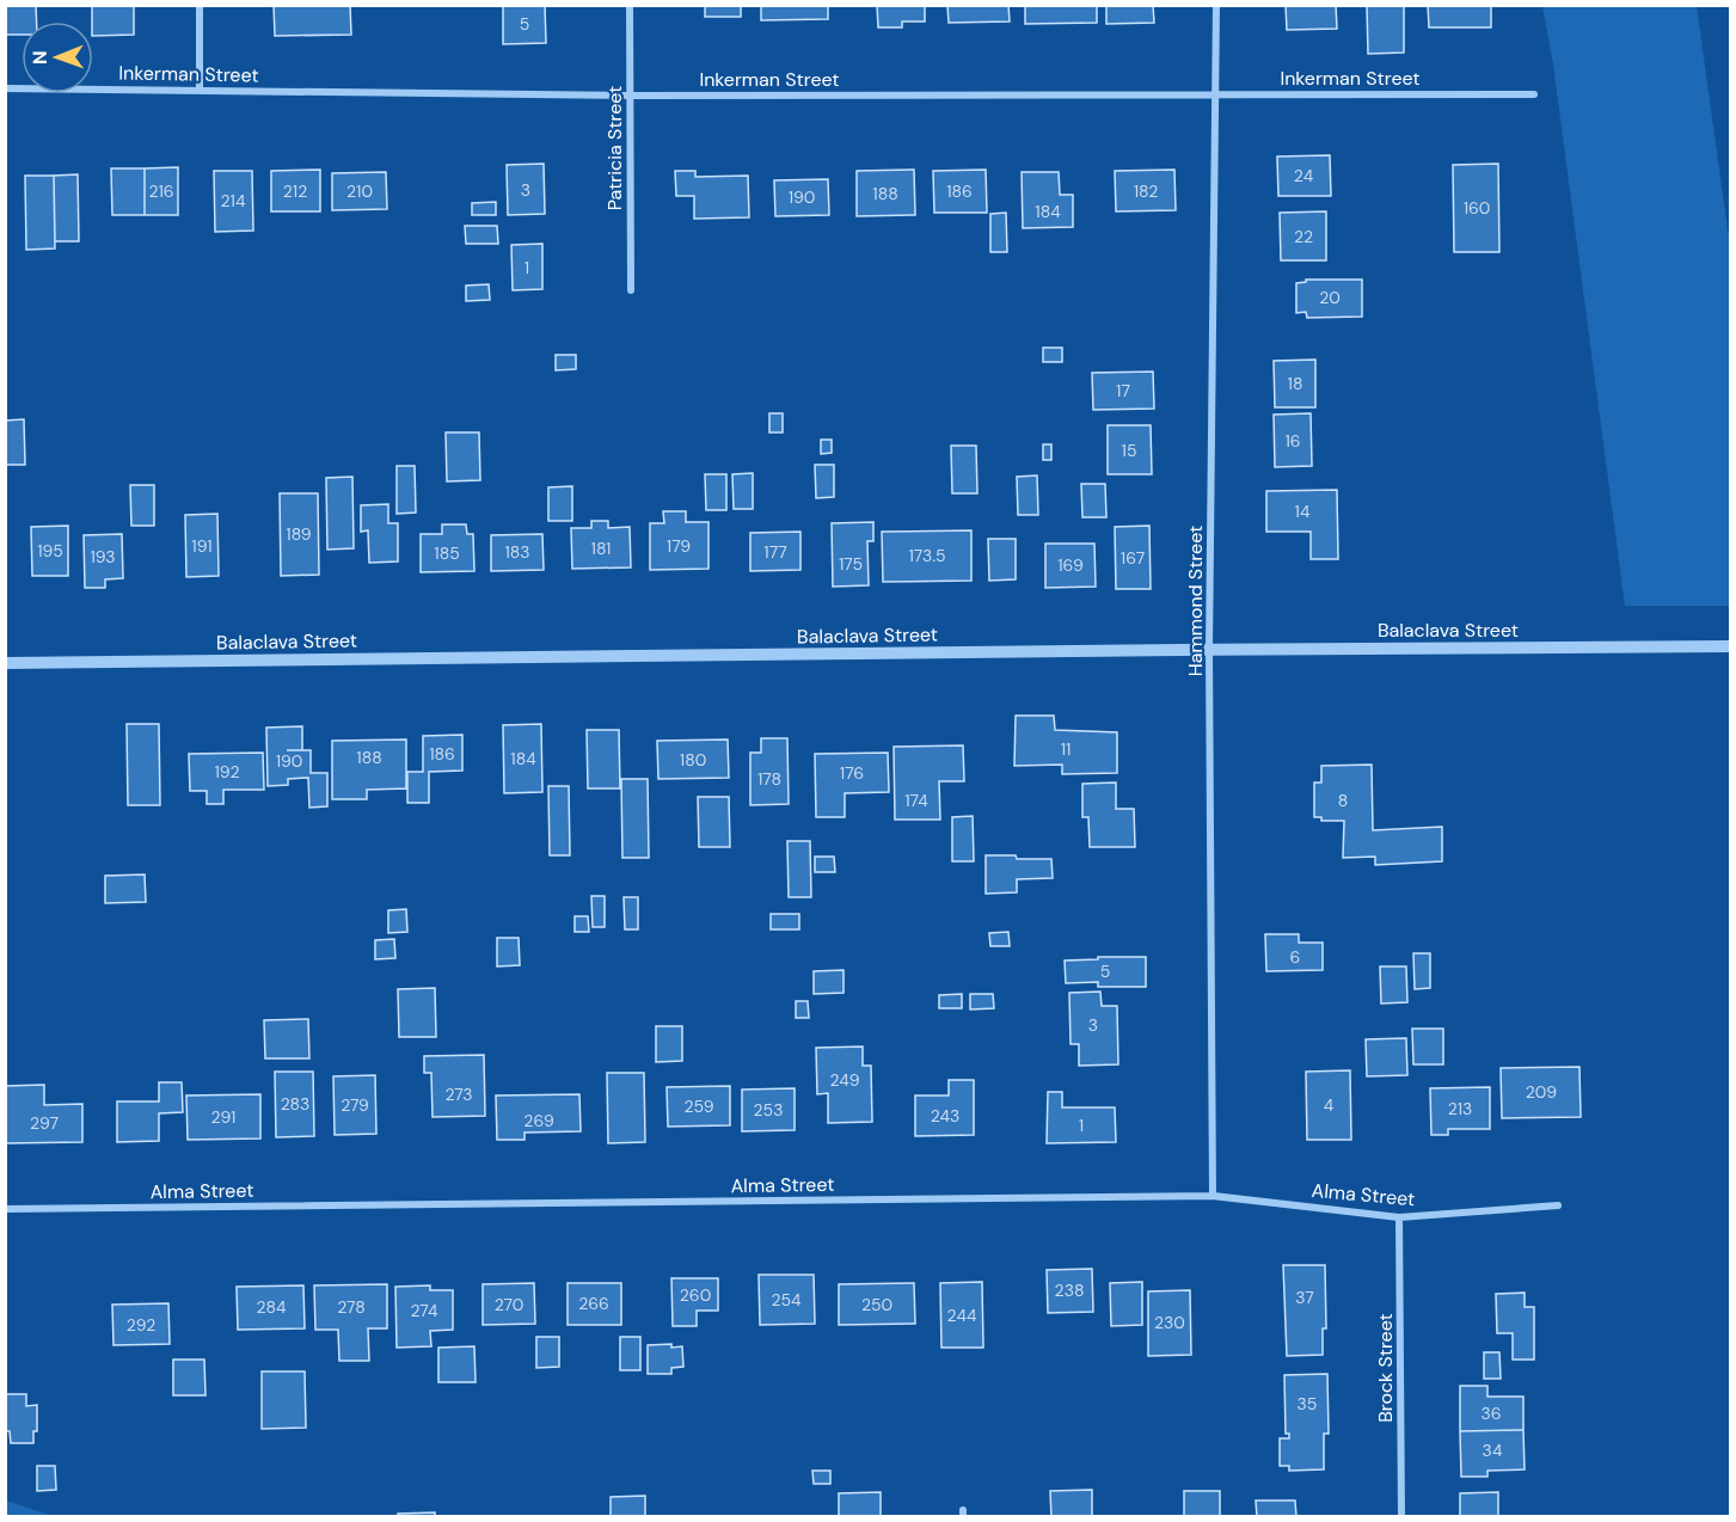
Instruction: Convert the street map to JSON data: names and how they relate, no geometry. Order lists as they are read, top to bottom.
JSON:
{
  "streets": {
    "street": [
      "Inkerman Street",
      "Patricia Street",
      "Hammond Street",
      "Balaclava Street",
      "Alma Street",
      "Brock Street"
    ]
  },
  "crossings": [
    ["Inkerman Street", "Patricia Street"],
    ["Inkerman Street", "Hammond Street"],
    ["Hammond Street", "Balaclava Street"],
    ["Hammond Street", "Alma Street"],
    ["Alma Street", "Brock Street"]
  ],
  "house_numbers": [
    "5",
    "24",
    "3",
    "216",
    "212",
    "210",
    "186",
    "182",
    "188",
    "190",
    "214",
    "160",
    "184",
    "22",
    "1",
    "20",
    "18",
    "17",
    "16",
    "15",
    "14",
    "189",
    "191",
    "179",
    "181",
    "195",
    "183",
    "177",
    "185",
    "173.5",
    "193",
    "167",
    "175",
    "169",
    "11",
    "186",
    "188",
    "184",
    "180",
    "190",
    "192",
    "176",
    "178",
    "174",
    "8",
    "6",
    "5",
    "3",
    "249",
    "209",
    "273",
    "283",
    "279",
    "4",
    "259",
    "213",
    "253",
    "243",
    "291",
    "269",
    "297",
    "1",
    "238",
    "260",
    "37",
    "254",
    "266",
    "270",
    "250",
    "284",
    "278",
    "274",
    "244",
    "230",
    "292",
    "35",
    "36",
    "34"
  ],
  "north": "left"
}
